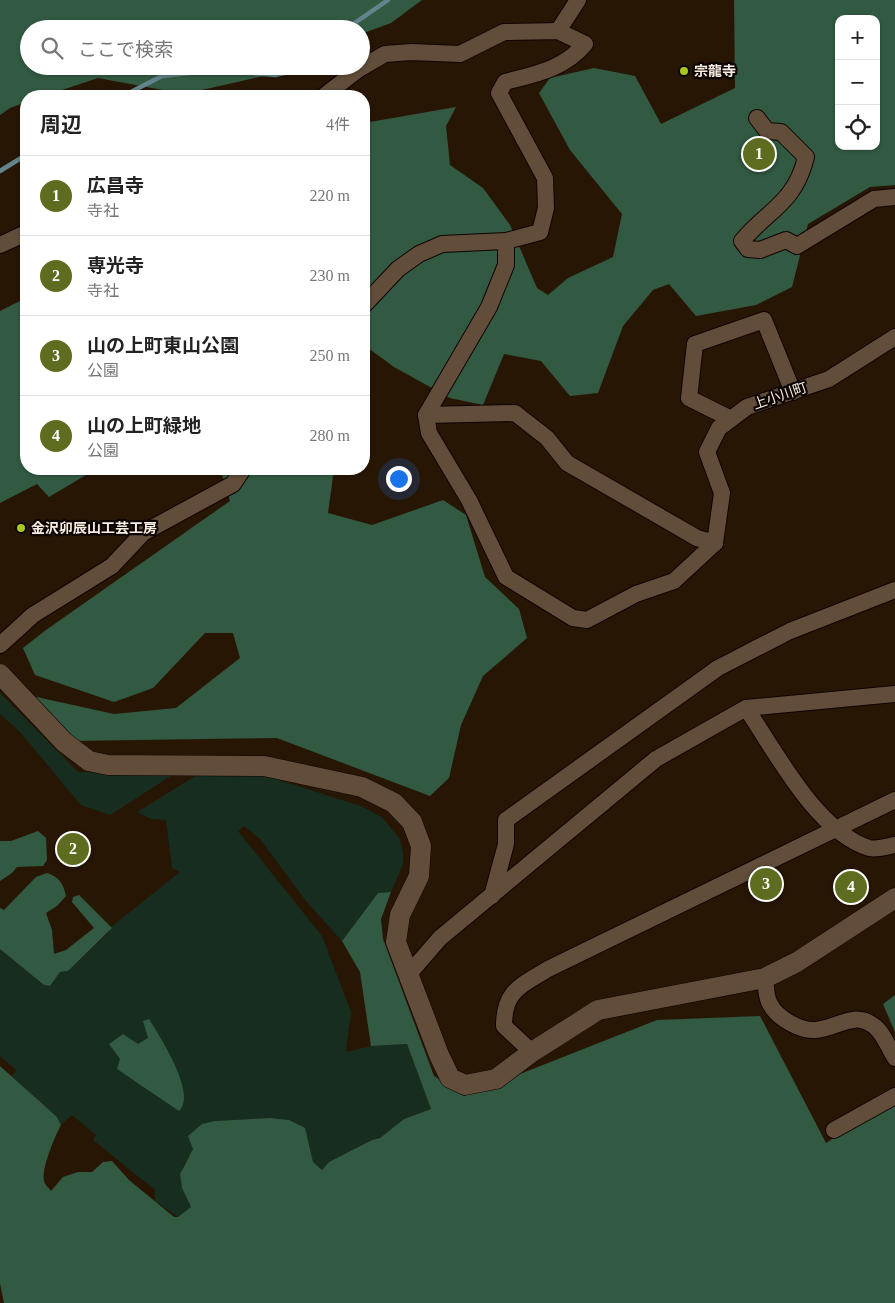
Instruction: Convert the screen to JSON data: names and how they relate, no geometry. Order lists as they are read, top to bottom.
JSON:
{
  "streets": {
    "street": ["上小川町"]
  },
  "places": ["宗龍寺", "金沢卯辰山工芸工房"],
  "page": {
    "map_buttons": ["+", "−"],
    "search": "ここで検索",
    "heading": ["周辺", "4件"],
    "pins": [
      "1",
      "2",
      "3",
      "4"
    ],
    "list": [
      {
        "mark": "1",
        "name": "広昌寺",
        "note": "寺社",
        "value": "220 m"
      },
      {
        "mark": "2",
        "name": "専光寺",
        "note": "寺社",
        "value": "230 m"
      },
      {
        "mark": "3",
        "name": "山の上町東山公園",
        "note": "公園",
        "value": "250 m"
      },
      {
        "mark": "4",
        "name": "山の上町緑地",
        "note": "公園",
        "value": "280 m"
      }
    ]
  }
}
